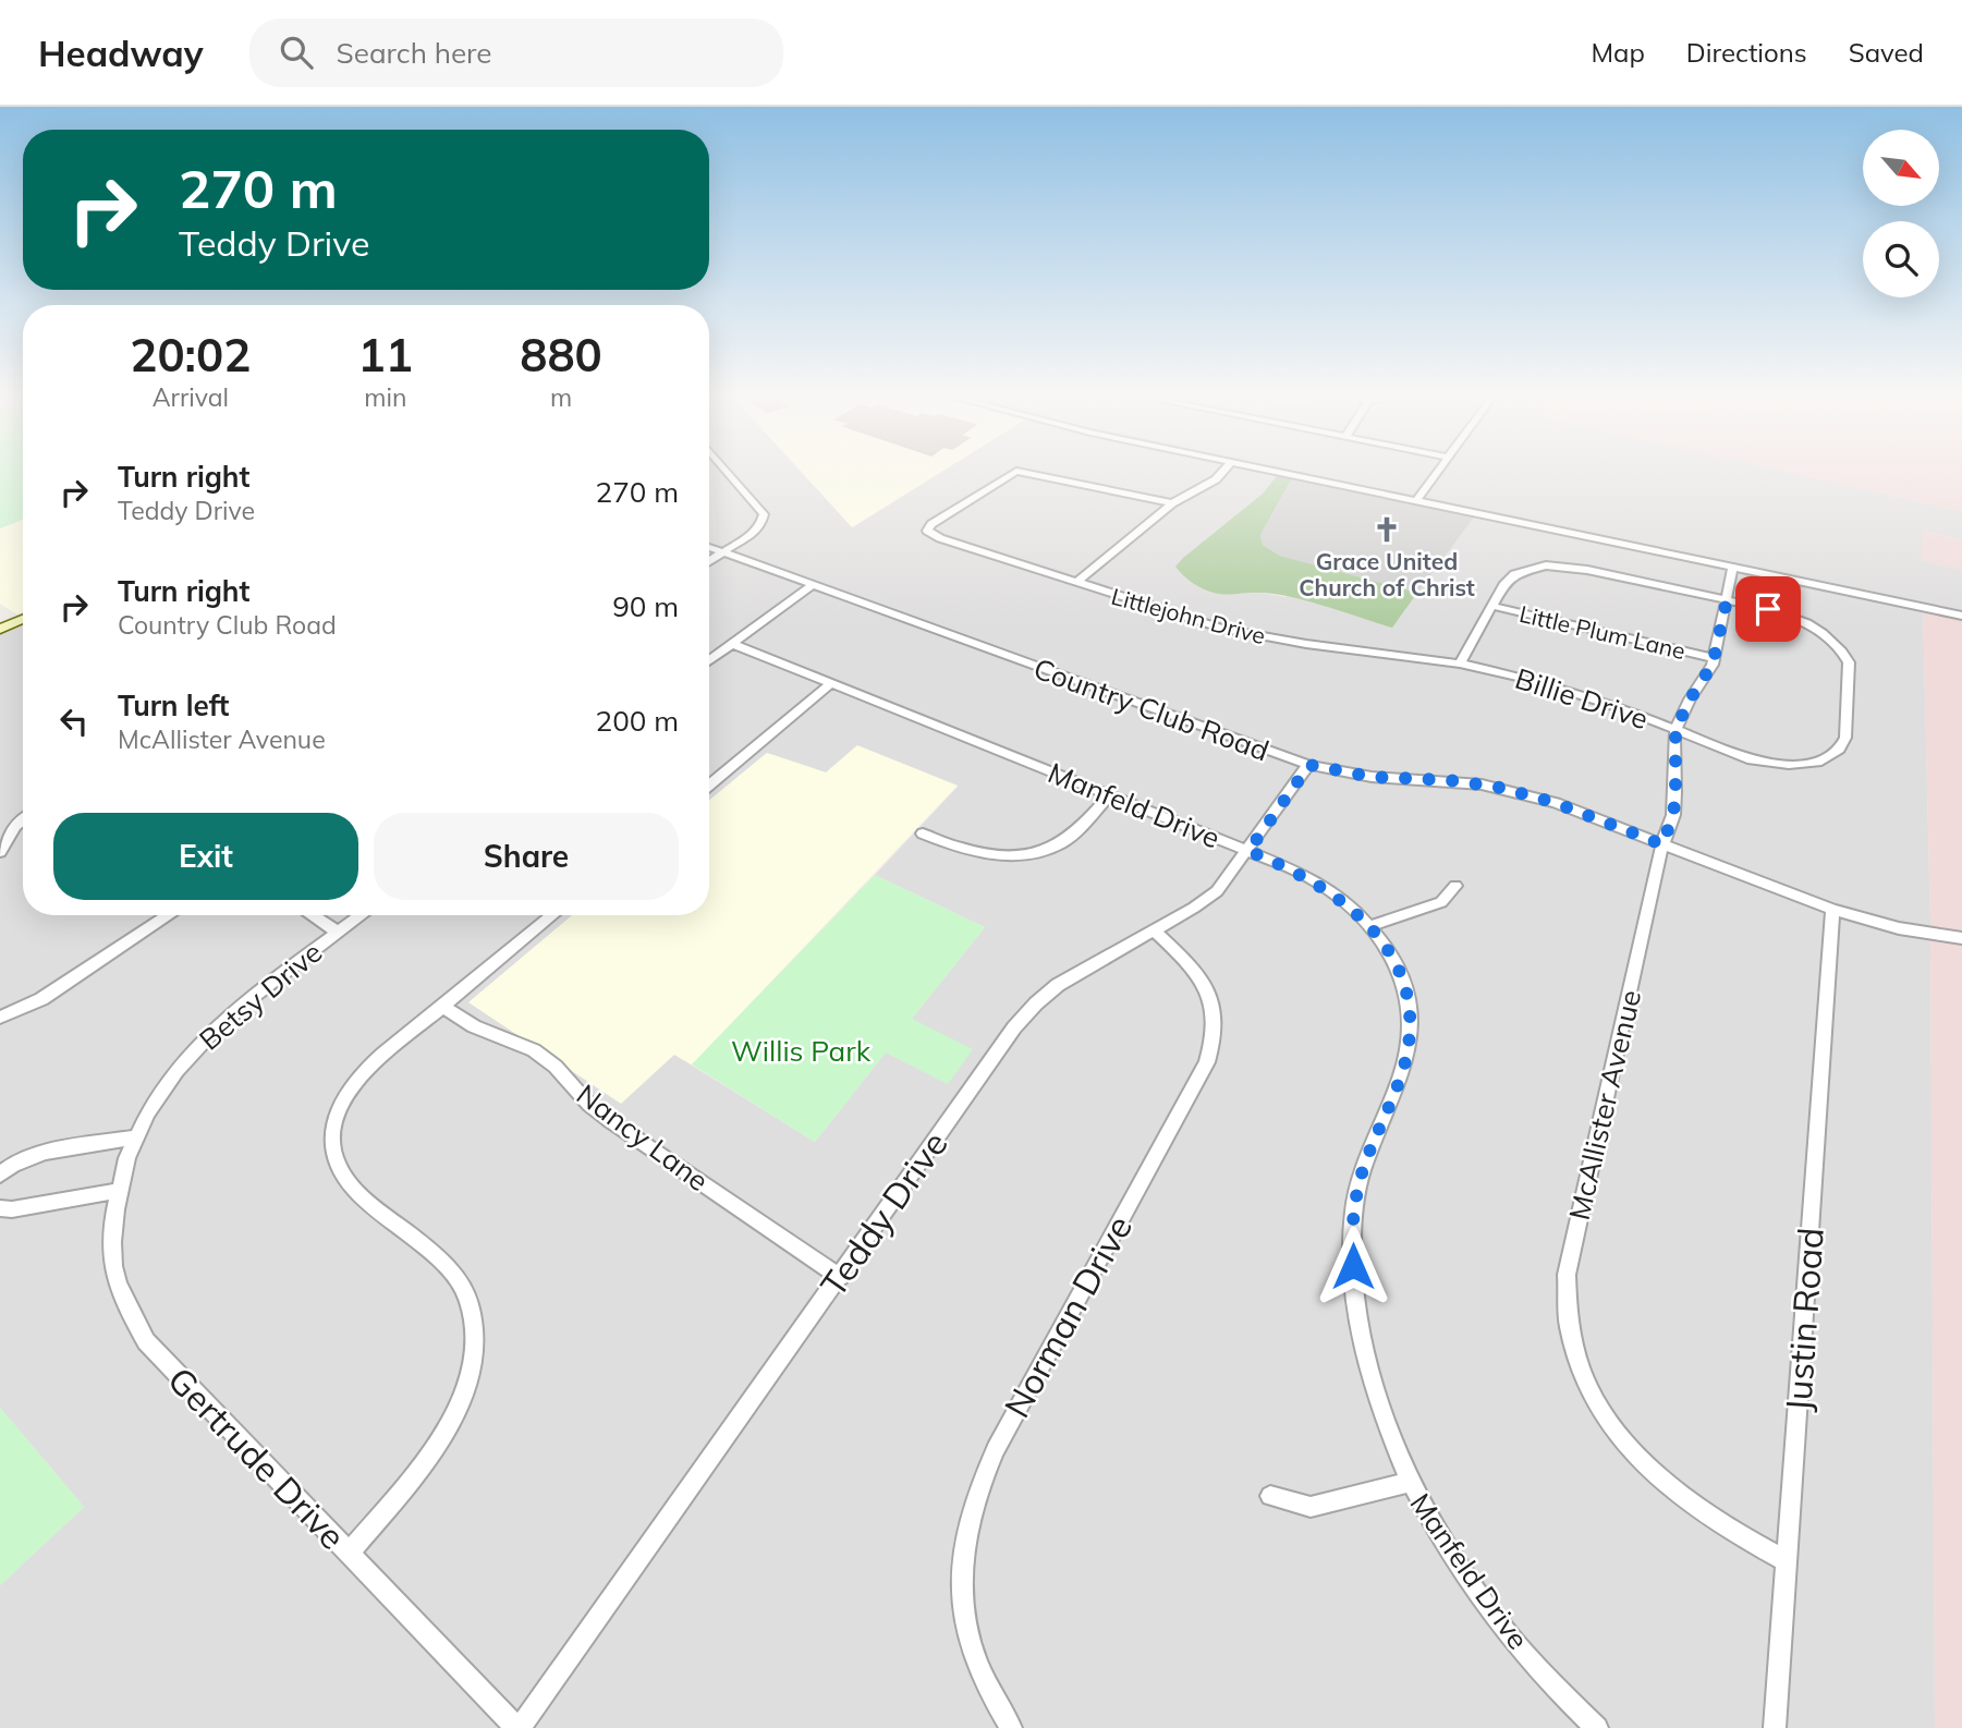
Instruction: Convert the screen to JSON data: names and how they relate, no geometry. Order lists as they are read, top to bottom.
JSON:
{
  "streets": {
    "street": [
      "Littlejohn Drive",
      "Little Plum Lane",
      "Billie Drive",
      "Country Club Road",
      "Manfeld Drive",
      "Betsy Drive",
      "McAllister Avenue",
      "Nancy Lane",
      "Teddy Drive",
      "Norman Drive",
      "Justin Road",
      "Gertrude Drive"
    ]
  },
  "crossings": [
    ["Littlejohn Drive", "Billie Drive"],
    ["Little Plum Lane", "McAllister Avenue"],
    ["Billie Drive", "McAllister Avenue"],
    ["Country Club Road", "McAllister Avenue"],
    ["Country Club Road", "Teddy Drive"],
    ["Country Club Road", "Justin Road"],
    ["Manfeld Drive", "Teddy Drive"],
    ["Betsy Drive", "Gertrude Drive"],
    ["McAllister Avenue", "Justin Road"],
    ["Nancy Lane", "Teddy Drive"],
    ["Teddy Drive", "Norman Drive"],
    ["Teddy Drive", "Gertrude Drive"]
  ],
  "parks": ["Willis Park"],
  "places": {
    "church": ["Grace United Church of Christ"]
  },
  "north": "bottom right",
  "page": {
    "header": "Headway",
    "search": "Search here",
    "nav": ["Map", "Directions", "Saved"],
    "turn": ["270 m", "Teddy Drive"],
    "eta": [
      "20:02",
      "Arrival",
      "11",
      "min",
      "880",
      "m"
    ],
    "list": [
      {
        "name": "Turn right",
        "note": "Teddy Drive",
        "value": "270 m"
      },
      {
        "name": "Turn right",
        "note": "Country Club Road",
        "value": "90 m"
      },
      {
        "name": "Turn left",
        "note": "McAllister Avenue",
        "value": "200 m"
      }
    ],
    "buttons": ["Exit", "Share"]
  }
}
